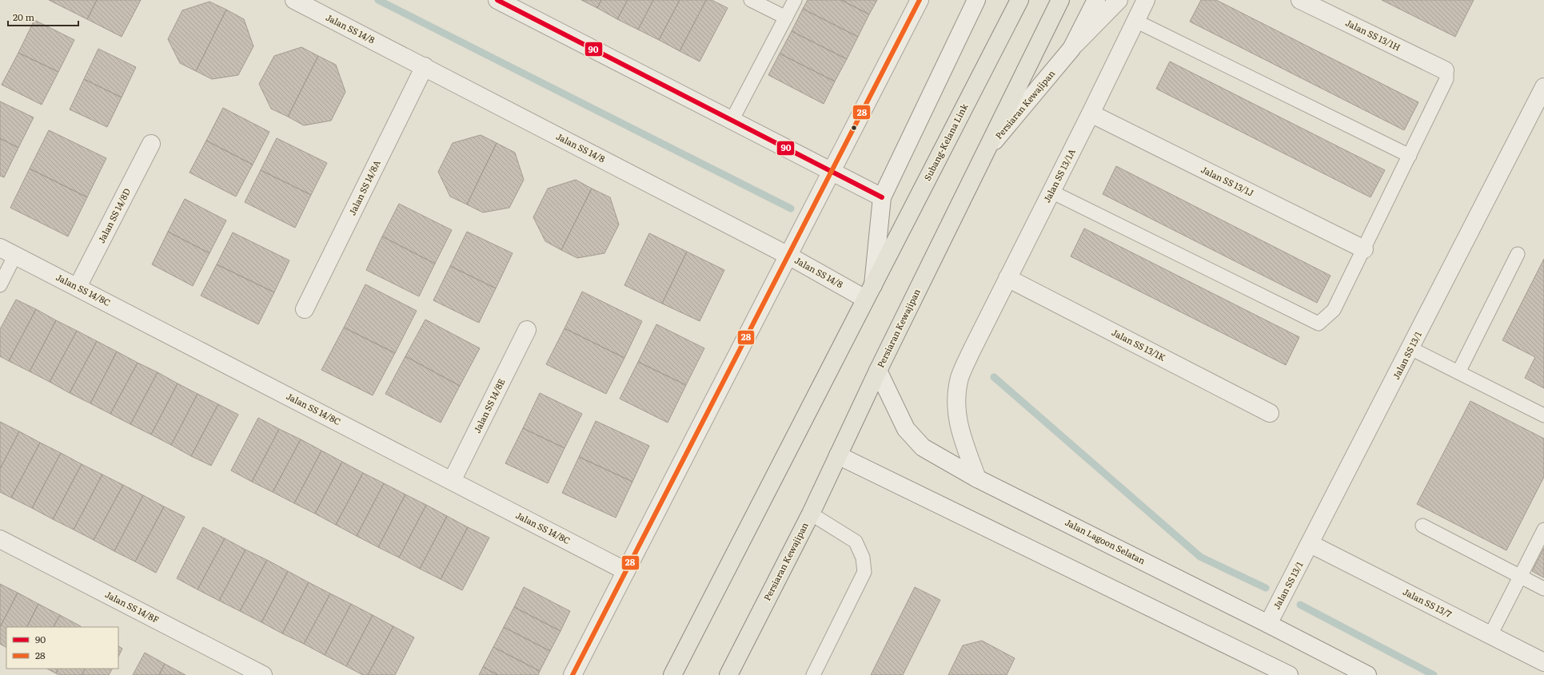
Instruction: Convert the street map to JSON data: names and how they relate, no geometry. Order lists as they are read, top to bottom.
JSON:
{
  "streets": {
    "main road": ["Persiaran Kewajipan", "Subang-Kelana Link"],
    "street": [
      "Jalan SS 14/8",
      "Jalan SS 13/1H",
      "Jalan SS 13/1A",
      "Jalan SS 13/1J",
      "Jalan SS 14/8A",
      "Jalan SS 14/8D",
      "Jalan SS 14/8C",
      "Jalan SS 13/1K",
      "Jalan SS 13/1",
      "Jalan SS 14/8E",
      "Jalan Lagoon Selatan",
      "Jalan SS 13/7",
      "Jalan SS 14/8F"
    ]
  },
  "crossings": [
    ["Jalan SS 14/8", "Subang-Kelana Link"],
    ["Jalan SS 14/8", "Jalan SS 14/8A"],
    ["Persiaran Kewajipan", "Jalan Lagoon Selatan"],
    ["Jalan SS 13/1A", "Jalan SS 13/1J"],
    ["Jalan SS 13/1A", "Jalan SS 13/1K"],
    ["Jalan SS 13/1A", "Jalan Lagoon Selatan"],
    ["Jalan SS 14/8D", "Jalan SS 14/8C"],
    ["Jalan SS 14/8C", "Jalan SS 14/8E"],
    ["Jalan SS 13/1", "Jalan Lagoon Selatan"],
    ["Jalan SS 13/1", "Jalan SS 13/7"]
  ],
  "lines": ["transit line 90", "transit line 28"],
  "legend": ["90", "28"],
  "scale_bar": "20 m"
}
